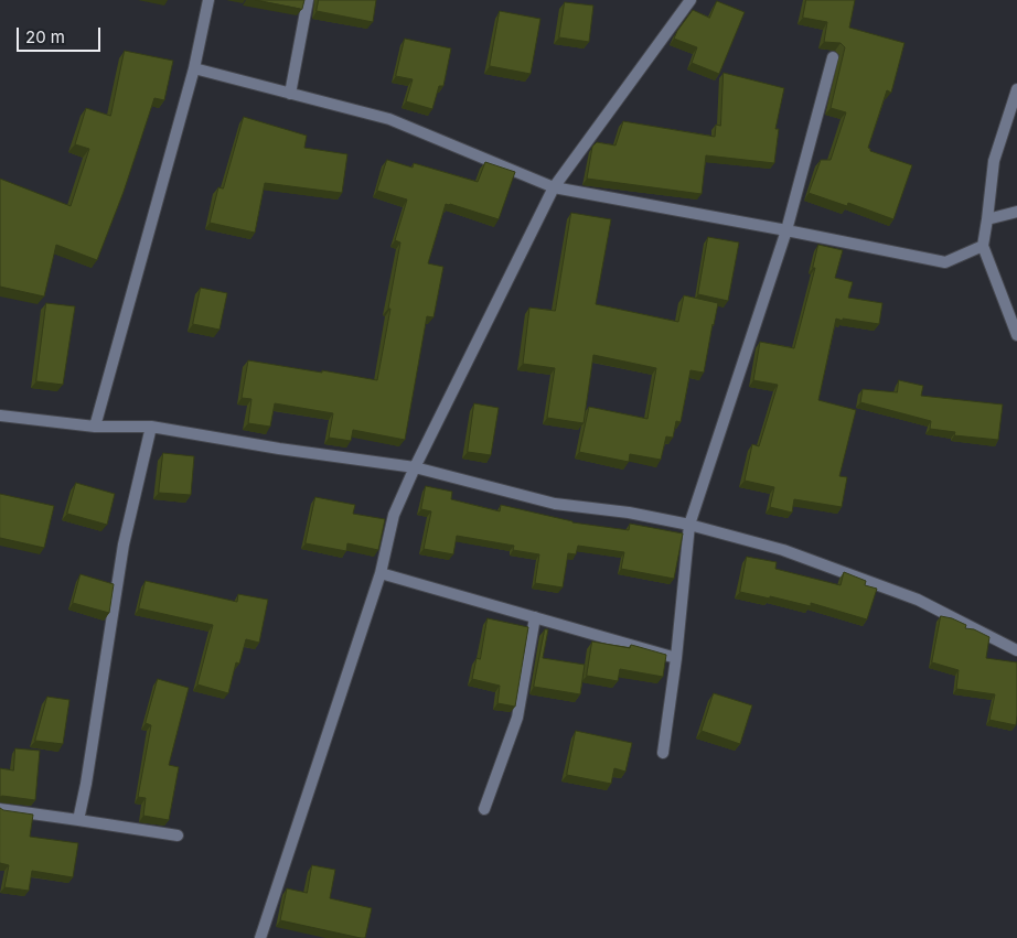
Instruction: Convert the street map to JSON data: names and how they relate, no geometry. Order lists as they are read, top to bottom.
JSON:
{
  "scale_bar": "20 m"
}
